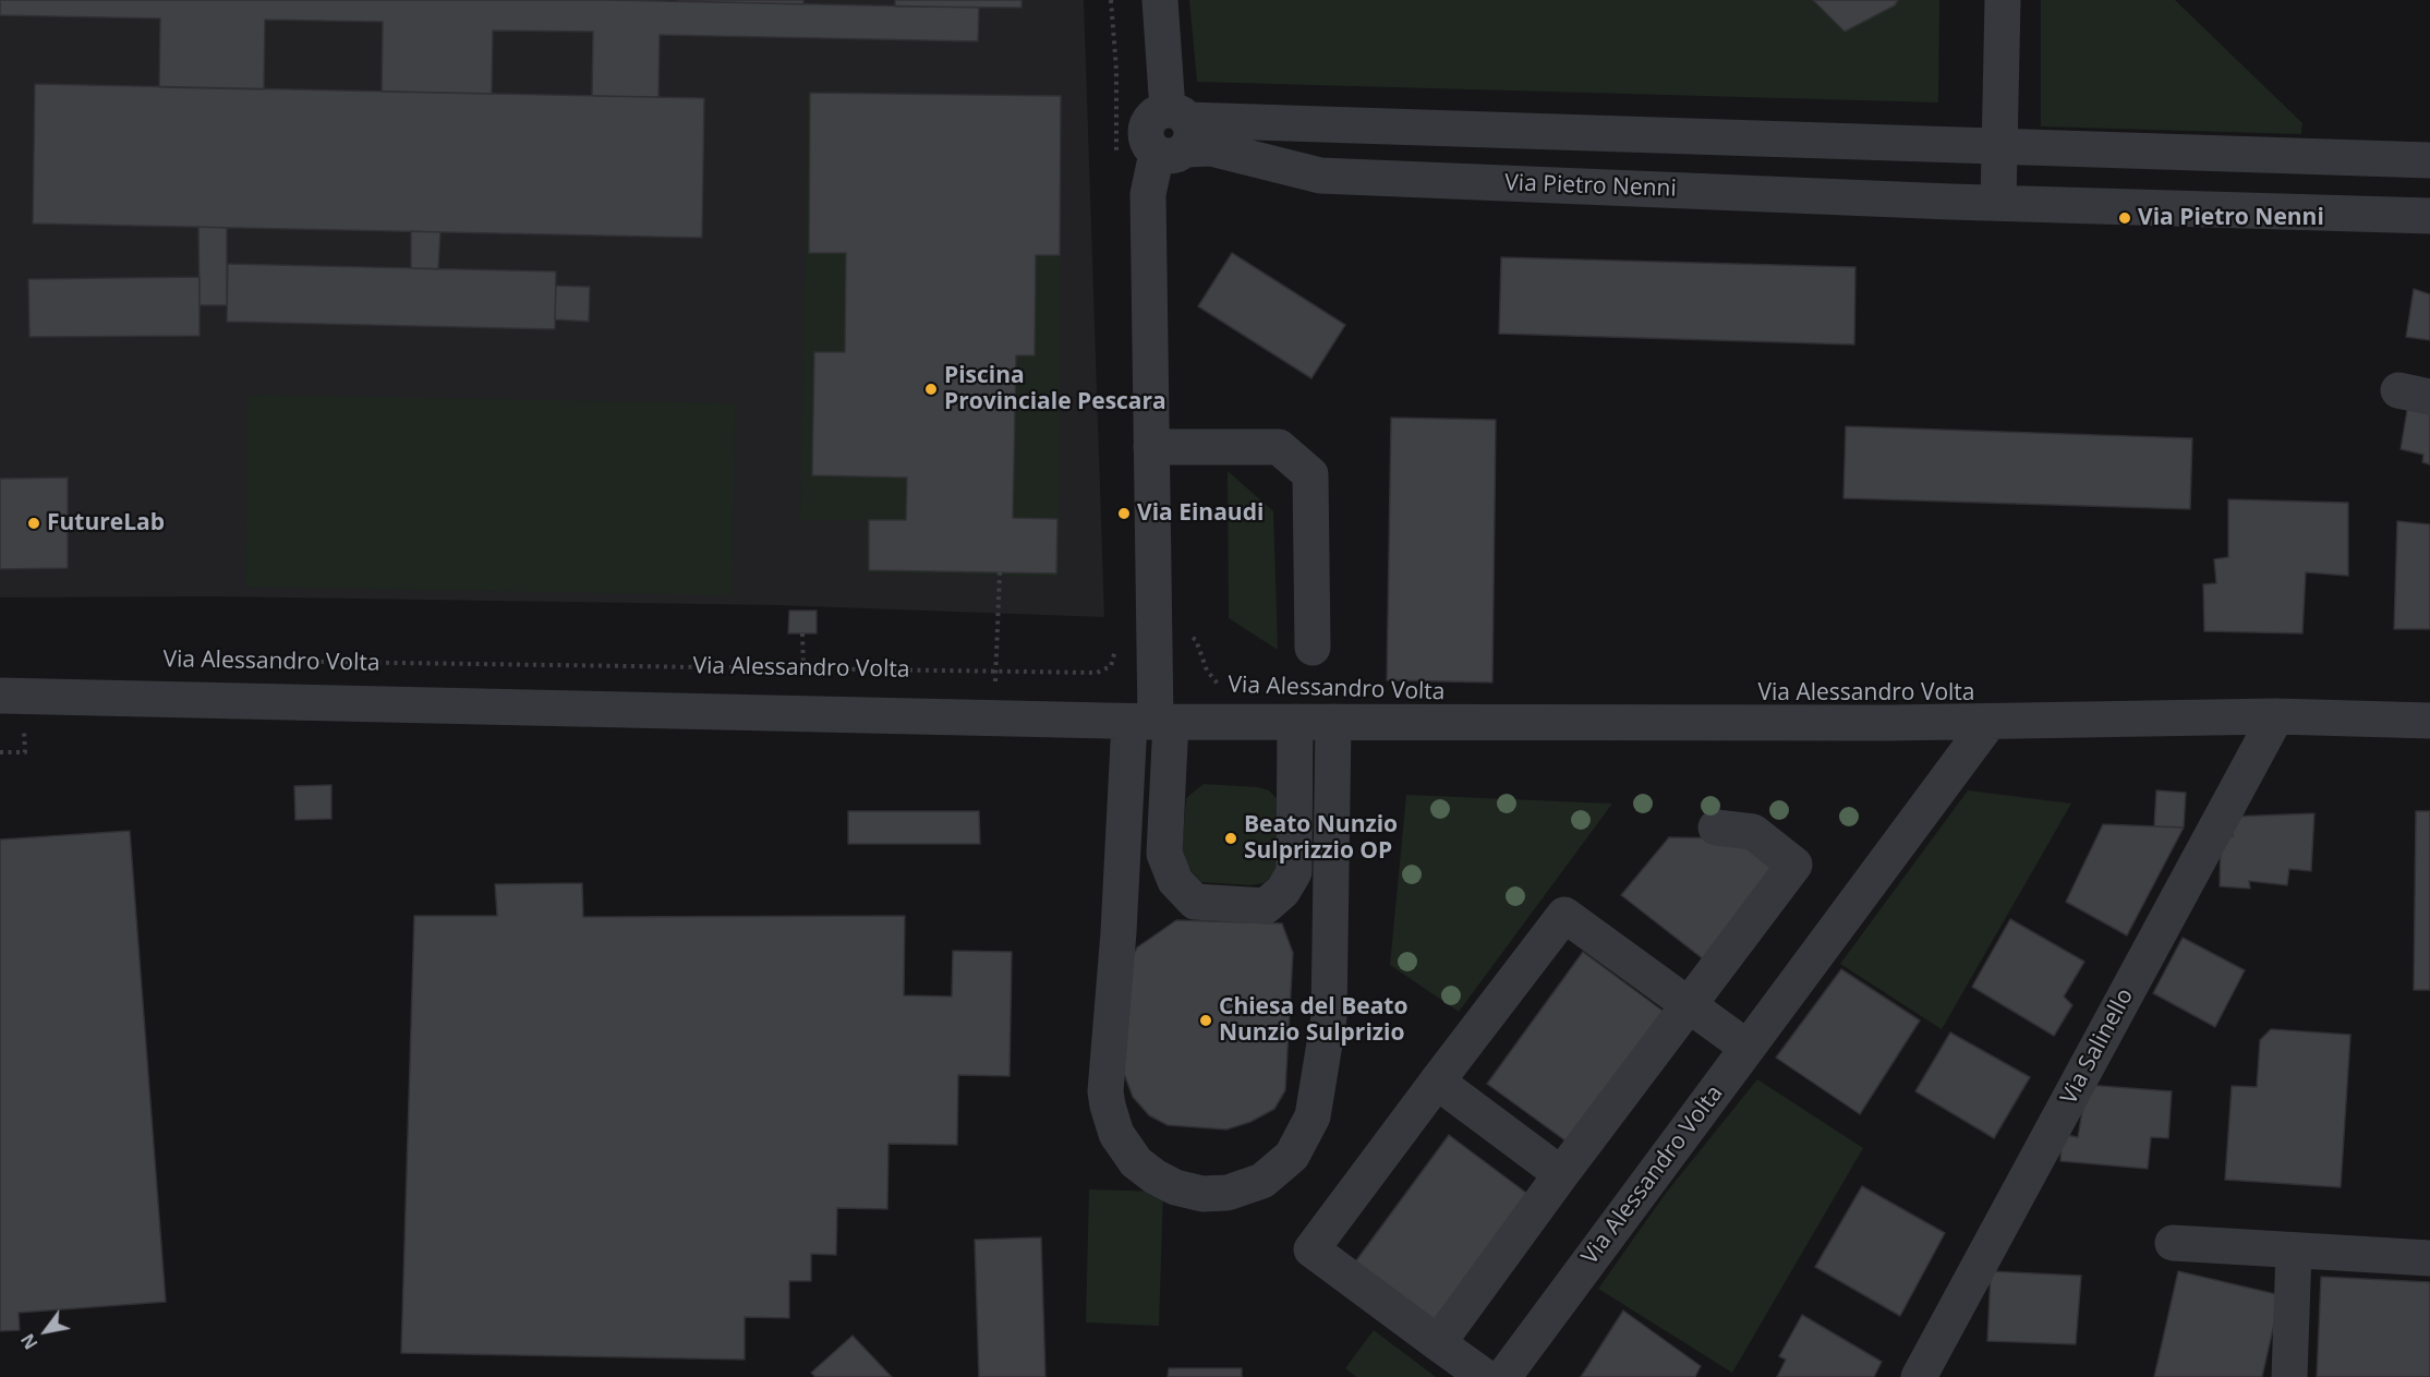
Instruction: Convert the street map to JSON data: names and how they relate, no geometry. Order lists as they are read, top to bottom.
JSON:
{
  "streets": {
    "street": ["Via Pietro Nenni", "Via Alessandro Volta", "Via Salinello"]
  },
  "crossings": [
    ["Via Alessandro Volta", "Via Salinello"]
  ],
  "places": [
    "Via Pietro Nenni",
    "Piscina Provinciale Pescara",
    "Via Einaudi",
    "FutureLab",
    "Beato Nunzio Sulprizzio OP",
    "Chiesa del Beato Nunzio Sulprizio"
  ],
  "north": "bottom left"
}
